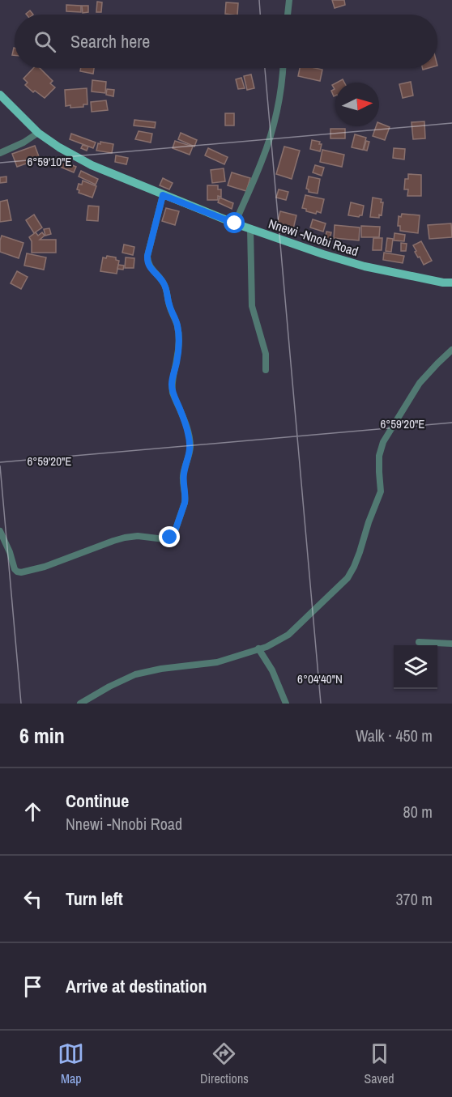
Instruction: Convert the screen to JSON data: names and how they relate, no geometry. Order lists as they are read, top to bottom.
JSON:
{
  "streets": {
    "main road": ["Nnewi -Nnobi Road"]
  },
  "north": "right",
  "page": {
    "search": "Search here",
    "heading": ["6 min", "Walk · 450 m"],
    "list": [
      ["Continue", "Nnewi -Nnobi Road", "80 m"],
      ["Turn left", "370 m"],
      "Arrive at destination"
    ],
    "nav": ["Map", "Directions", "Saved"]
  },
  "coordinates": ["6°59'10\"E", "6°59'20\"E", "6°04'40\"N"]
}
